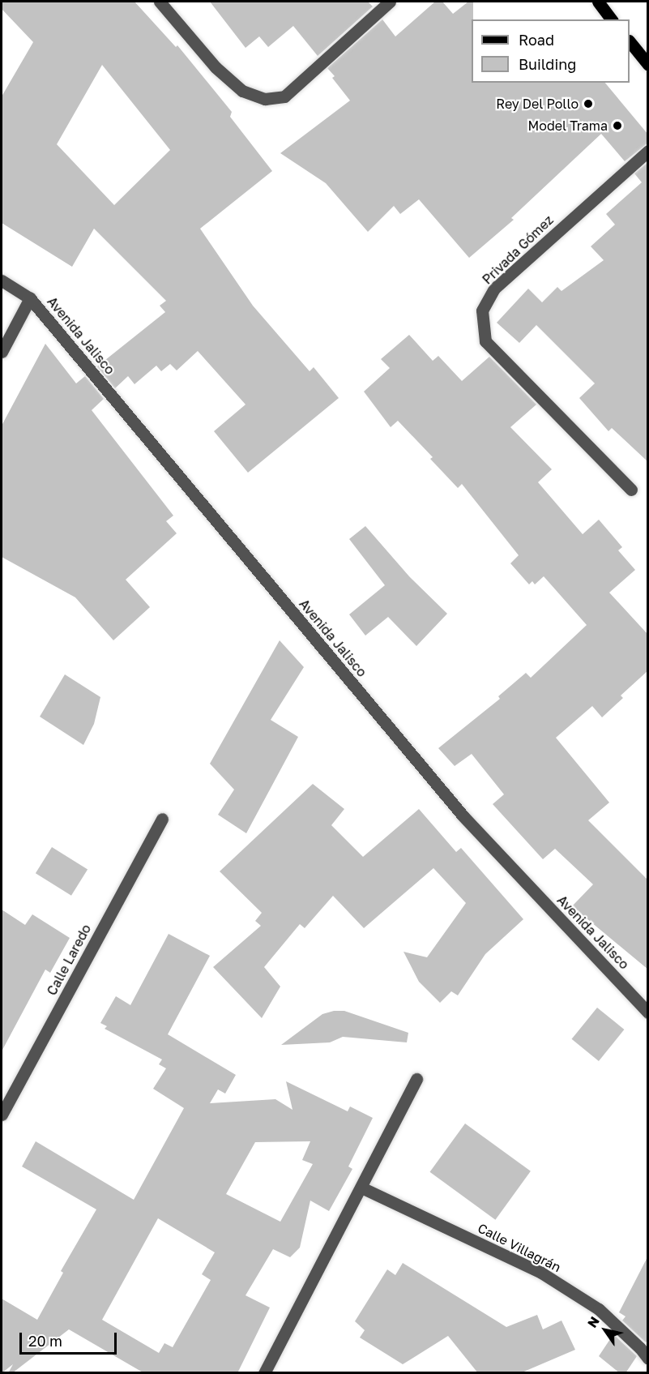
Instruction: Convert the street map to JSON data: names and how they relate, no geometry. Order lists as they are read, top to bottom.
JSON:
{
  "streets": {
    "street": [
      "Privada Gómez",
      "Avenida Jalisco",
      "Calle Laredo",
      "Calle Villagrán"
    ]
  },
  "places": ["Rey Del Pollo", "Model Trama"],
  "legend": ["Road", "Building"],
  "scale_bar": "20 m",
  "north": "top left"
}
